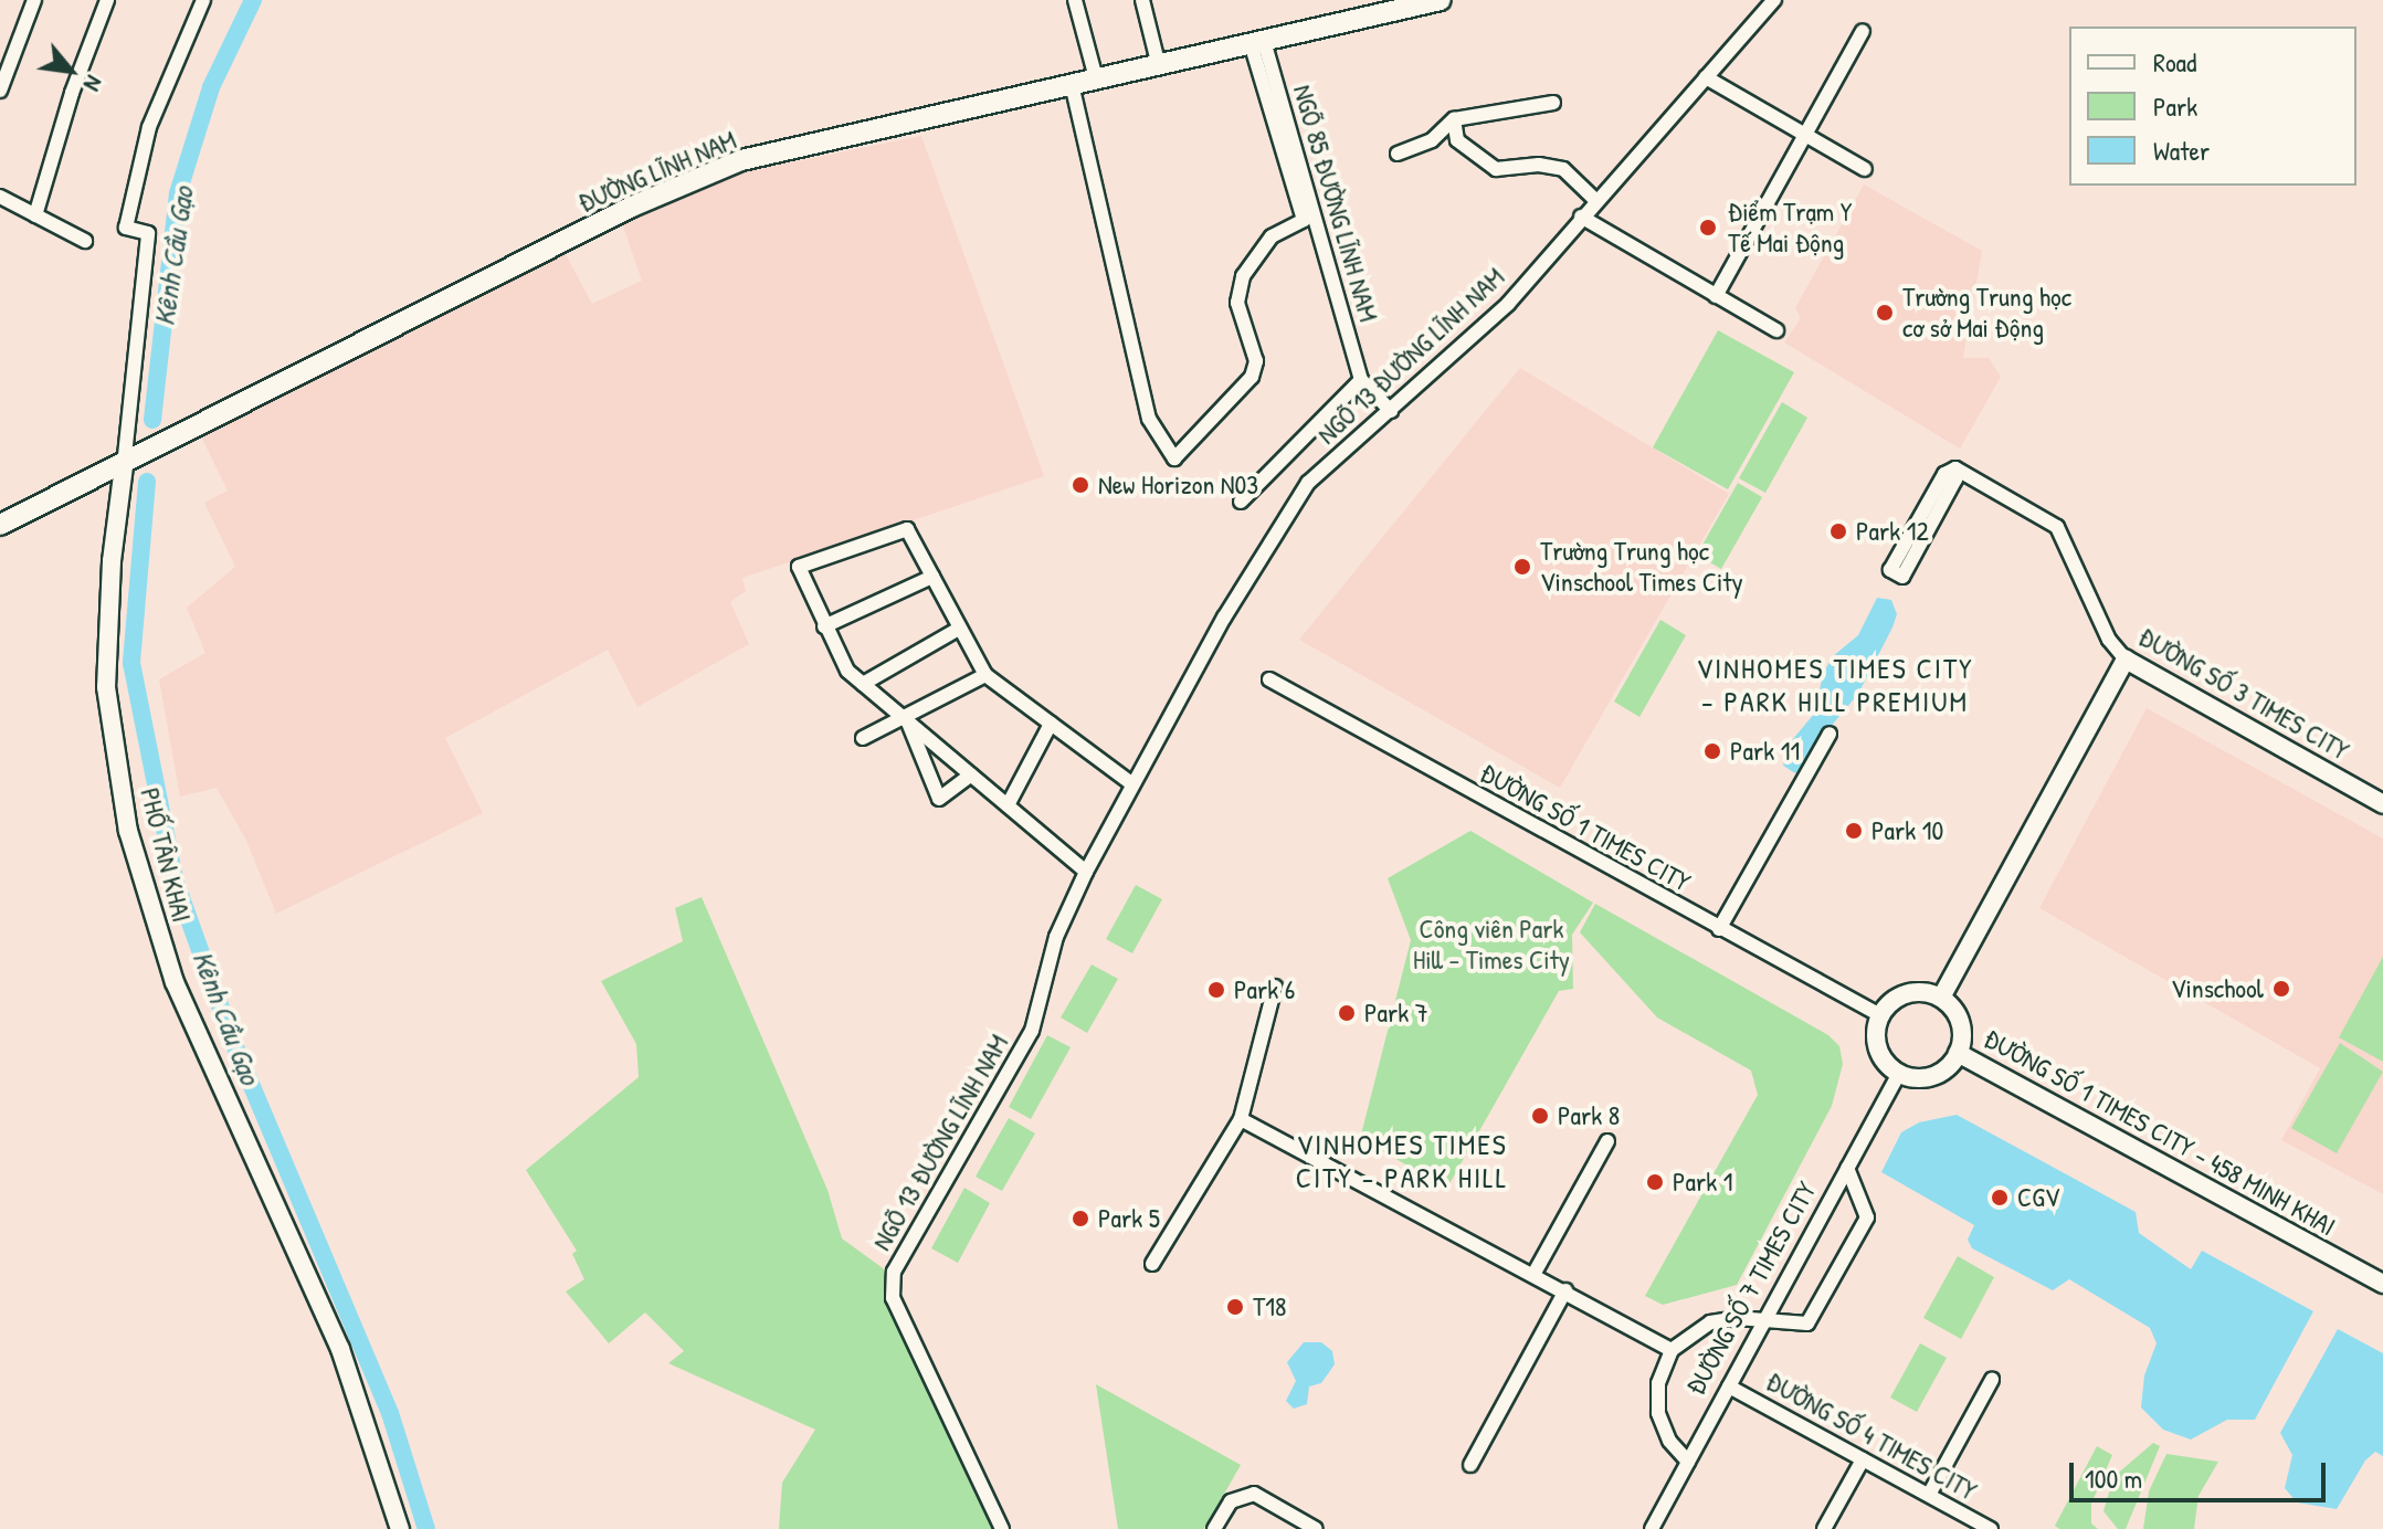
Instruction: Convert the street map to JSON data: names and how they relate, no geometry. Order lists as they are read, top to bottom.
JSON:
{
  "streets": {
    "main road": ["ĐƯỜNG LĨNH NAM"],
    "street": [
      "NGÕ 85 ĐƯỜNG LĨNH NAM",
      "NGÕ 13 ĐƯỜNG LĨNH NAM",
      "ĐƯỜNG SỐ 3 TIMES CITY",
      "ĐƯỜNG SỐ 1 TIMES CITY",
      "PHỐ TÂN KHAI",
      "ĐƯỜNG SỐ 1 TIMES CITY - 458 MINH KHAI",
      "ĐƯỜNG SỐ 7 TIMES CITY",
      "ĐƯỜNG SỐ 4 TIMES CITY"
    ]
  },
  "crossings": [
    ["ĐƯỜNG LĨNH NAM", "NGÕ 85 ĐƯỜNG LĨNH NAM"],
    ["ĐƯỜNG LĨNH NAM", "PHỐ TÂN KHAI"],
    ["NGÕ 85 ĐƯỜNG LĨNH NAM", "NGÕ 13 ĐƯỜNG LĨNH NAM"],
    ["ĐƯỜNG SỐ 1 TIMES CITY", "ĐƯỜNG SỐ 1 TIMES CITY - 458 MINH KHAI"],
    ["ĐƯỜNG SỐ 1 TIMES CITY", "ĐƯỜNG SỐ 7 TIMES CITY"],
    ["ĐƯỜNG SỐ 1 TIMES CITY - 458 MINH KHAI", "ĐƯỜNG SỐ 7 TIMES CITY"],
    ["ĐƯỜNG SỐ 7 TIMES CITY", "ĐƯỜNG SỐ 4 TIMES CITY"]
  ],
  "districts": ["VINHOMES TIMES CITY - PARK HILL PREMIUM", "VINHOMES TIMES CITY - PARK HILL"],
  "water": ["Kênh Cầu Gạo"],
  "parks": ["Công viên Park Hill - Times City"],
  "places": [
    "Điểm Trạm Y Tế Mai Động",
    "Trường Trung học cơ sở Mai Động",
    "New Horizon N03",
    "Park 12",
    "Trường Trung học Vinschool Times City",
    "Park 11",
    "Park 10",
    "Vinschool",
    "Park 6",
    "Park 7",
    "Park 8",
    "Park 1",
    "CGV",
    "Park 5",
    "T18"
  ],
  "legend": ["Road", "Park", "Water"],
  "scale_bar": "100 m",
  "north": "bottom right"
}
